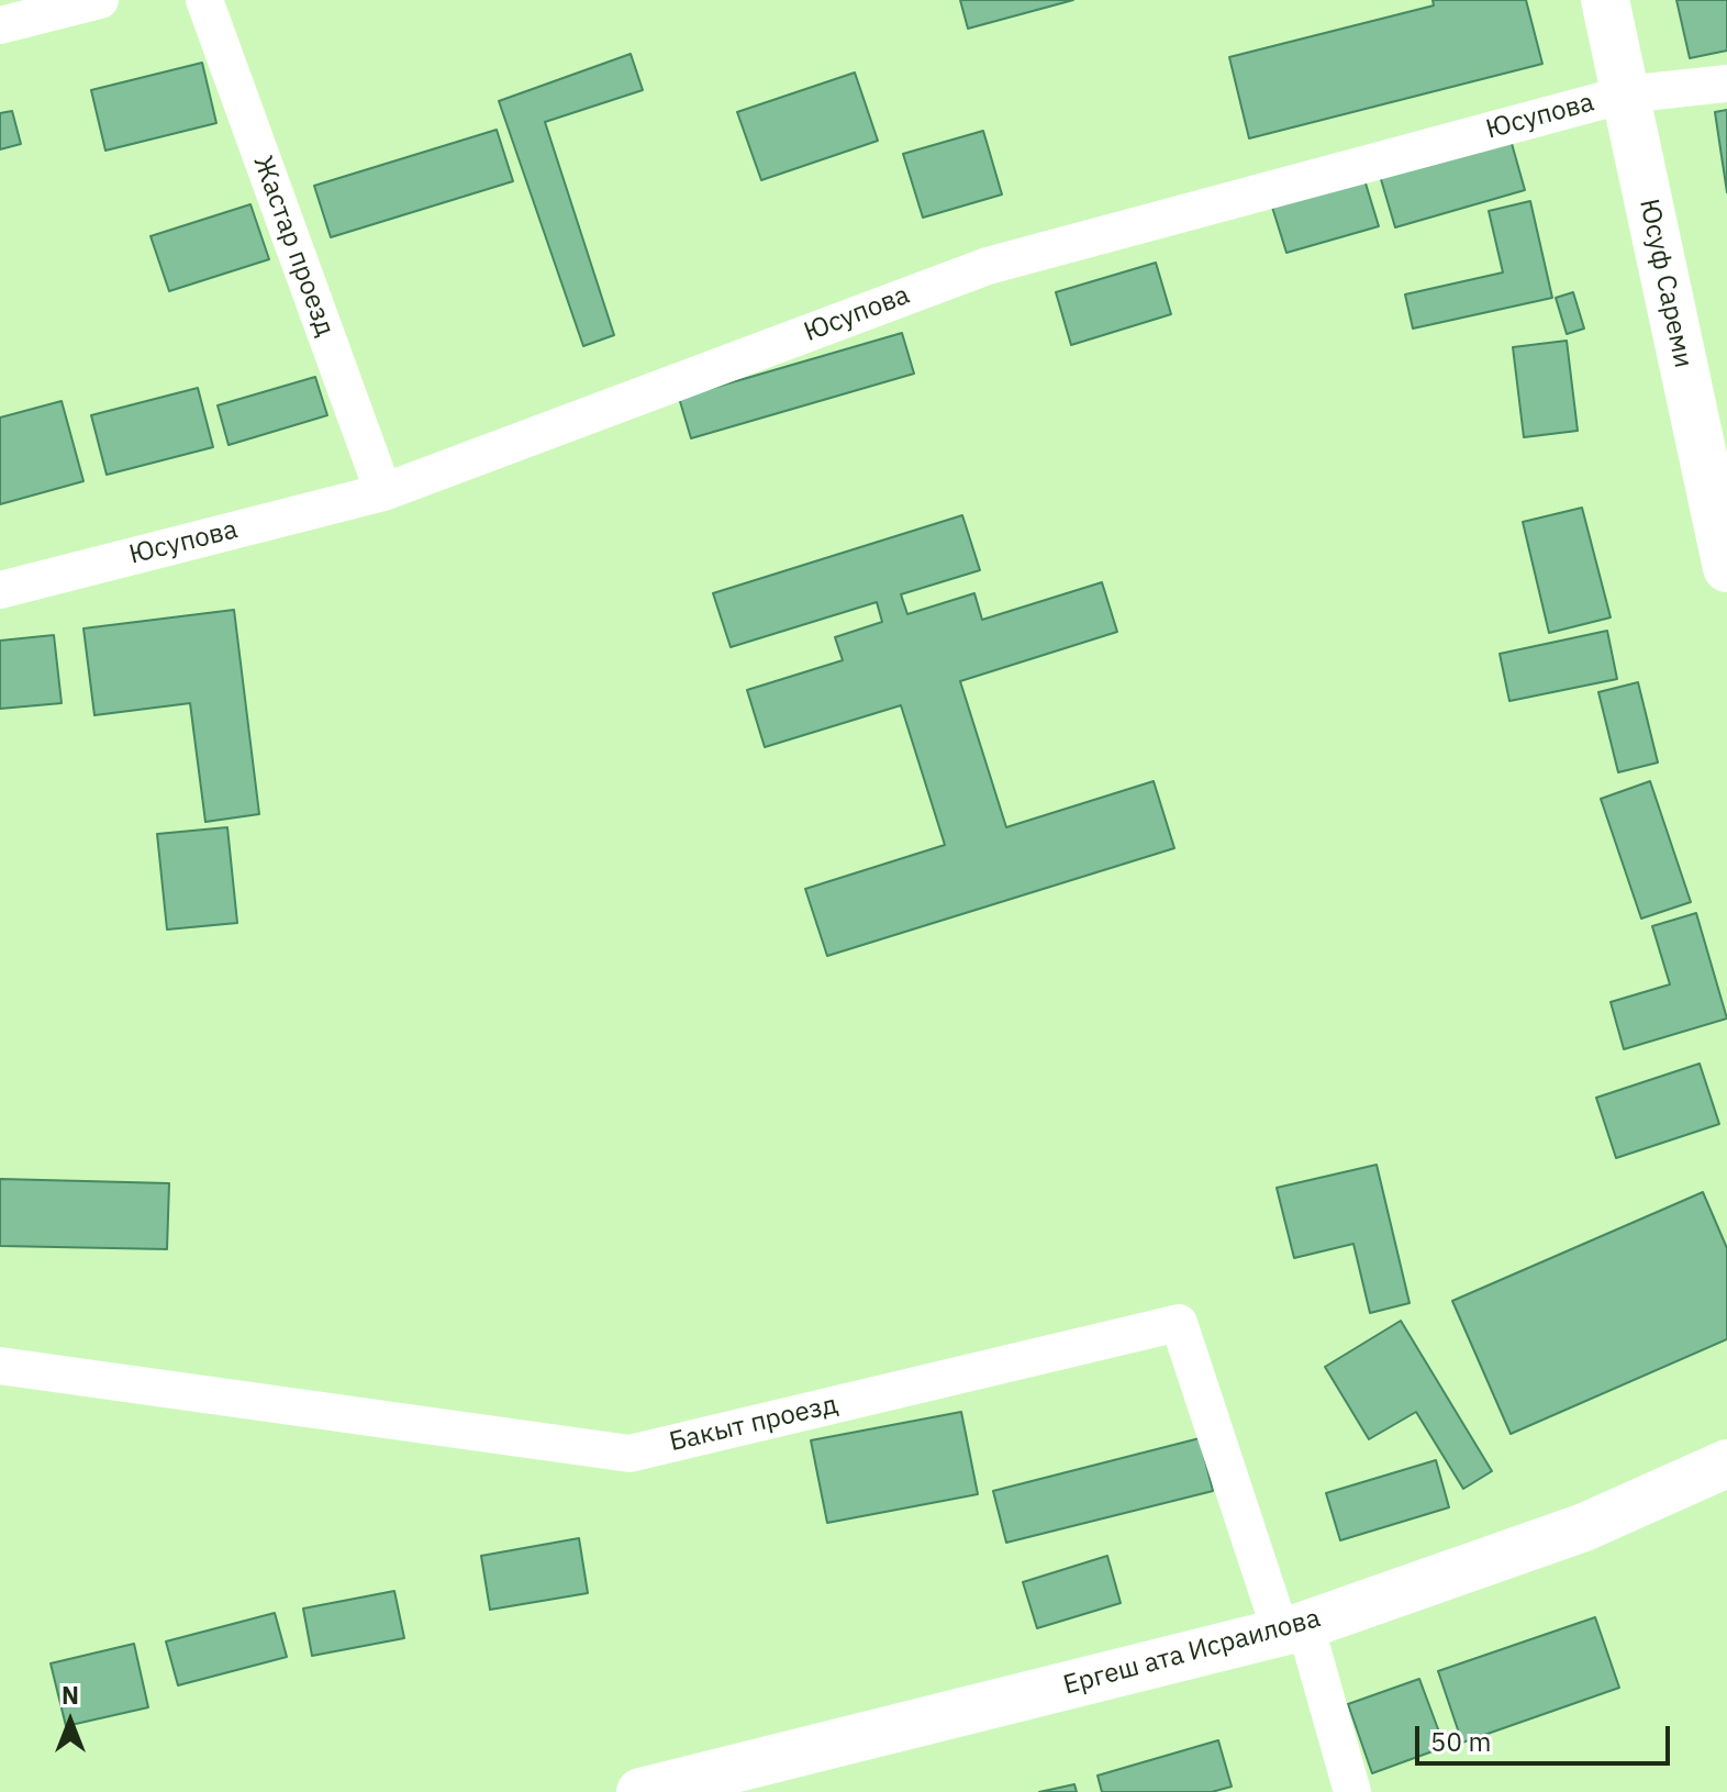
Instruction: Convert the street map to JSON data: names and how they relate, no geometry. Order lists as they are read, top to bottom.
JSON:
{
  "streets": {
    "main road": ["Юсуф Сареми", "Ергеш ата Исраилова"],
    "street": ["Юсупова", "Жастар проезд", "Бакыт проезд"]
  },
  "crossings": [
    ["Юсупова", "Жастар проезд"],
    ["Юсупова", "Юсуф Сареми"],
    ["Бакыт проезд", "Ергеш ата Исраилова"]
  ],
  "scale_bar": "50 m",
  "north": "top"
}
